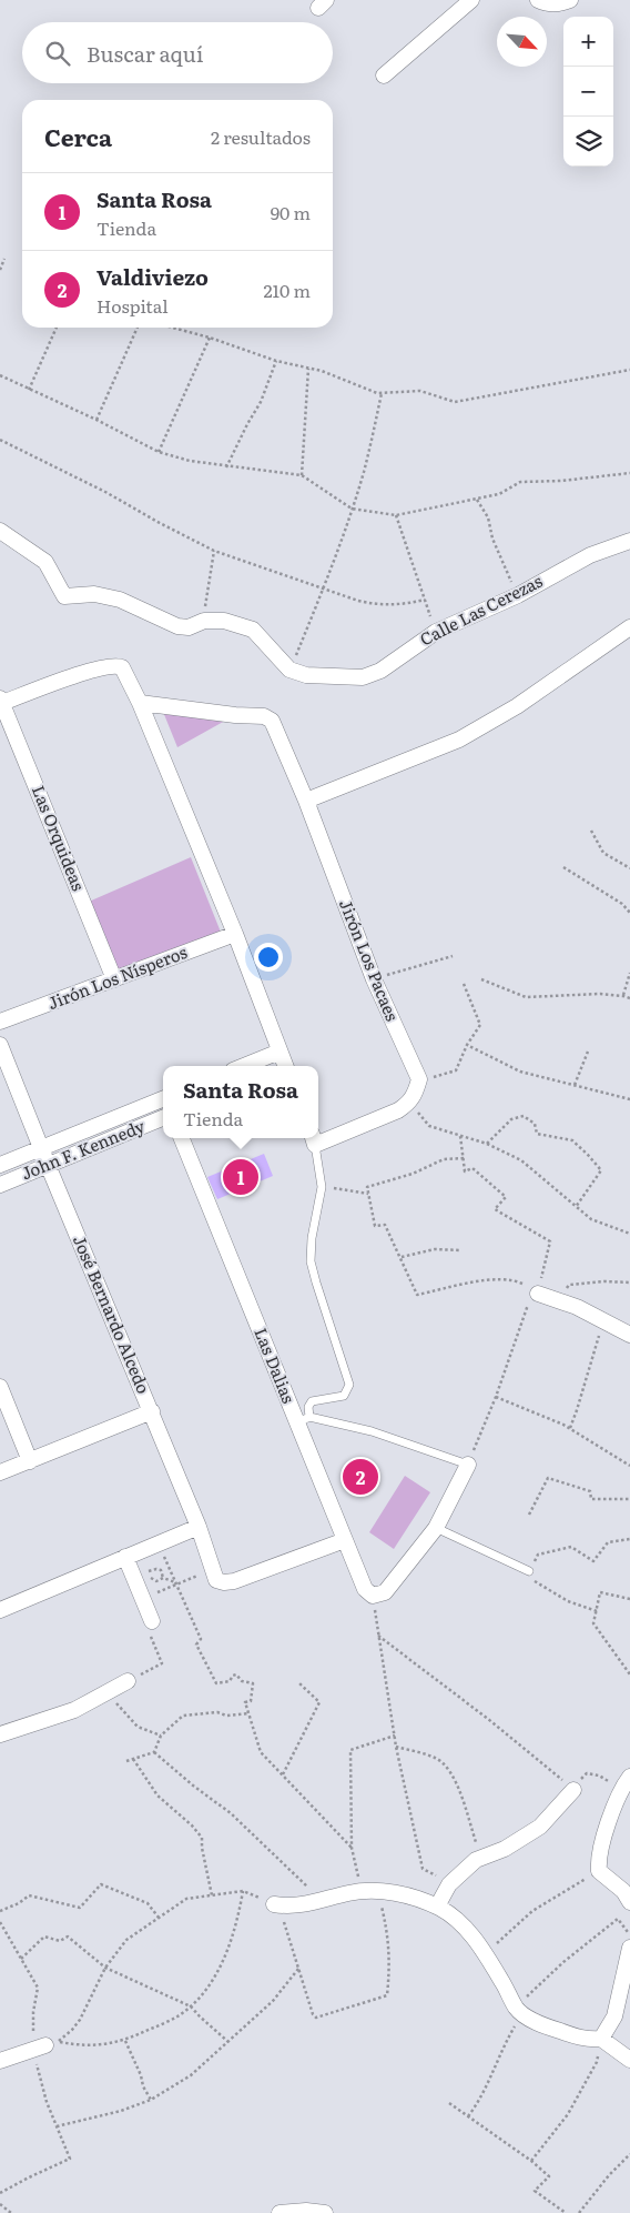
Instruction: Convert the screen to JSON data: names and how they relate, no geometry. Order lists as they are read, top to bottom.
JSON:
{
  "streets": {
    "street": [
      "Calle Las Cerezas",
      "Las Orquideas",
      "Jirón Los Pacaes",
      "Jirón Los Nísperos",
      "John F. Kennedy",
      "José Bernardo Alcedo",
      "Las Dalias"
    ]
  },
  "crossings": [
    ["Las Orquideas", "Jirón Los Nísperos"],
    ["John F. Kennedy", "José Bernardo Alcedo"],
    ["José Bernardo Alcedo", "Las Dalias"]
  ],
  "north": "bottom right",
  "page": {
    "map_buttons": ["+", "−"],
    "search": "Buscar aquí",
    "heading": ["Cerca", "2 resultados"],
    "list": [
      {
        "mark": "1",
        "name": "Santa Rosa",
        "note": "Tienda",
        "value": "90 m"
      },
      {
        "mark": "2",
        "name": "Valdiviezo",
        "note": "Hospital",
        "value": "210 m"
      }
    ],
    "popup": ["Santa Rosa", "Tienda"],
    "pins": ["1", "2"]
  }
}
